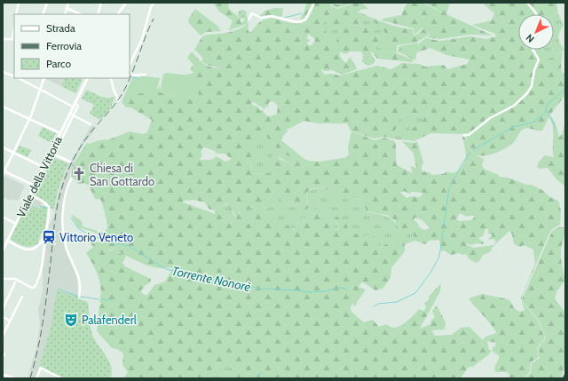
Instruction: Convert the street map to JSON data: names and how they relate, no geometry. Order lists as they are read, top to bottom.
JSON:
{
  "streets": {
    "street": ["Viale della Vittoria"]
  },
  "water": ["Torrente Nonorè"],
  "places": {
    "church": ["Chiesa di San Gottardo"],
    "station": ["Vittorio Veneto"],
    "theatre": ["Palafenderl"]
  },
  "legend": ["Strada", "Ferrovia", "Parco"],
  "north": "bottom left"
}
